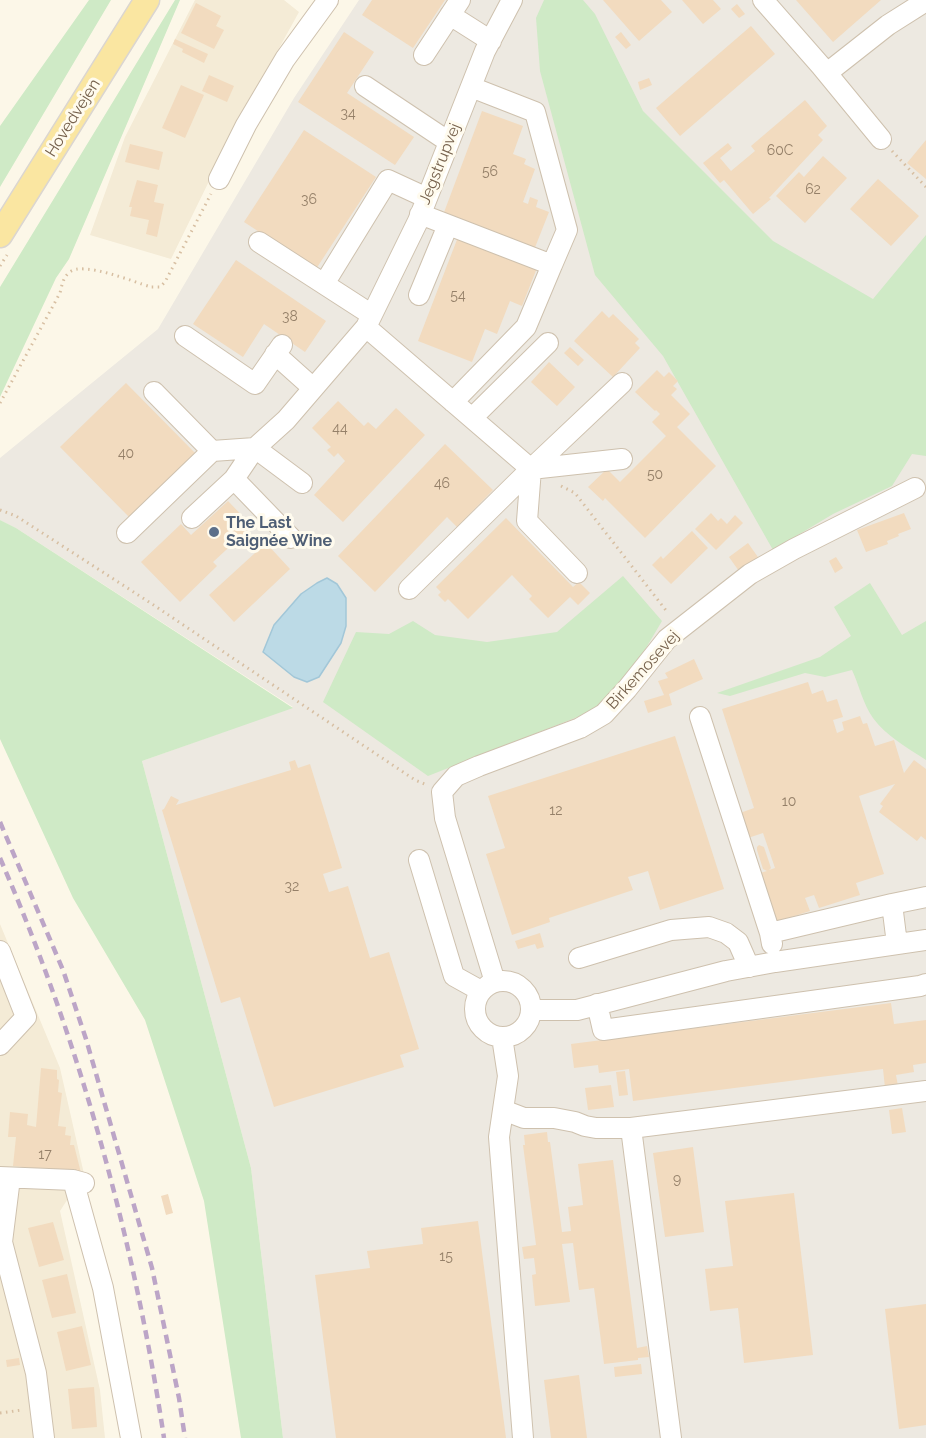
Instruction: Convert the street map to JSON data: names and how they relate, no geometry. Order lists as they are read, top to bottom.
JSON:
{
  "streets": {
    "main road": ["Hovedvejen"],
    "street": ["Jegstrupvej", "Birkemosevej"]
  },
  "places": ["The Last Saignée Wine"],
  "house_numbers": [
    "34",
    "60C",
    "56",
    "62",
    "36",
    "54",
    "38",
    "44",
    "40",
    "50",
    "46",
    "10",
    "12",
    "32",
    "17",
    "9",
    "15"
  ]
}
